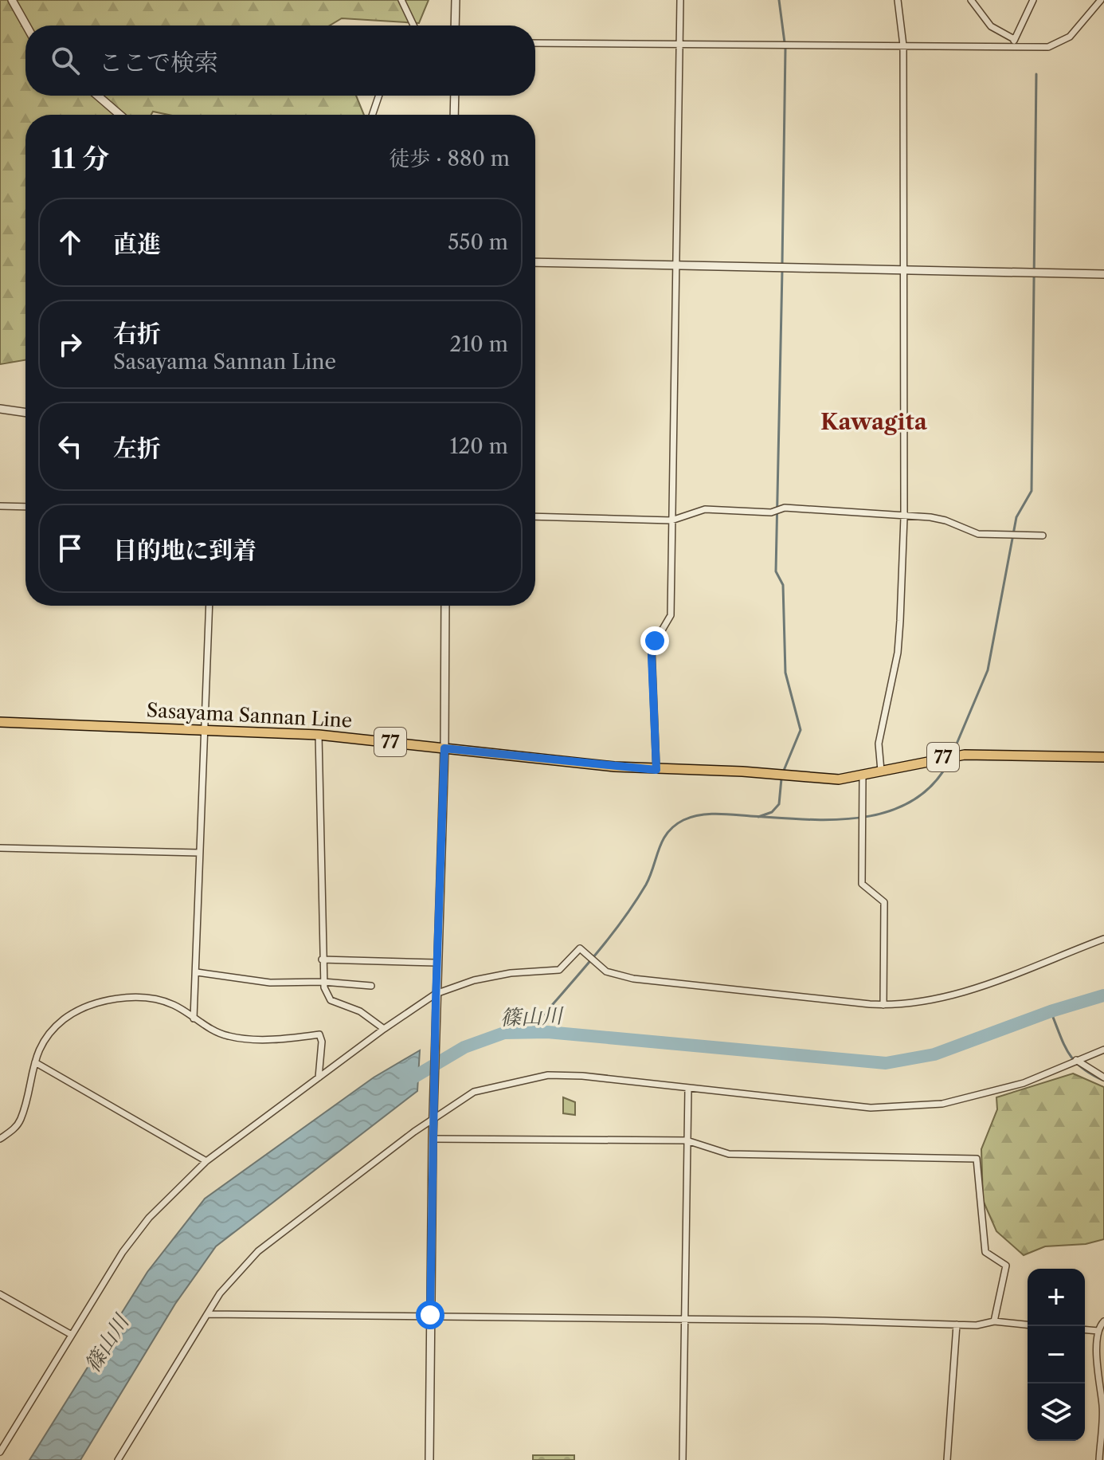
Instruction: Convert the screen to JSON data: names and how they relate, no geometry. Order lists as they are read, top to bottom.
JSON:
{
  "streets": {
    "main road": ["Sasayama Sannan Line", "77"]
  },
  "districts": ["Kawagita"],
  "water": ["篠山川"],
  "page": {
    "search": "ここで検索",
    "heading": ["11 分", "徒歩 · 880 m"],
    "list": [
      ["直進", "550 m"],
      ["右折", "Sasayama Sannan Line", "210 m"],
      ["左折", "120 m"],
      "目的地に到着"
    ],
    "map_buttons": ["+", "−"]
  }
}
